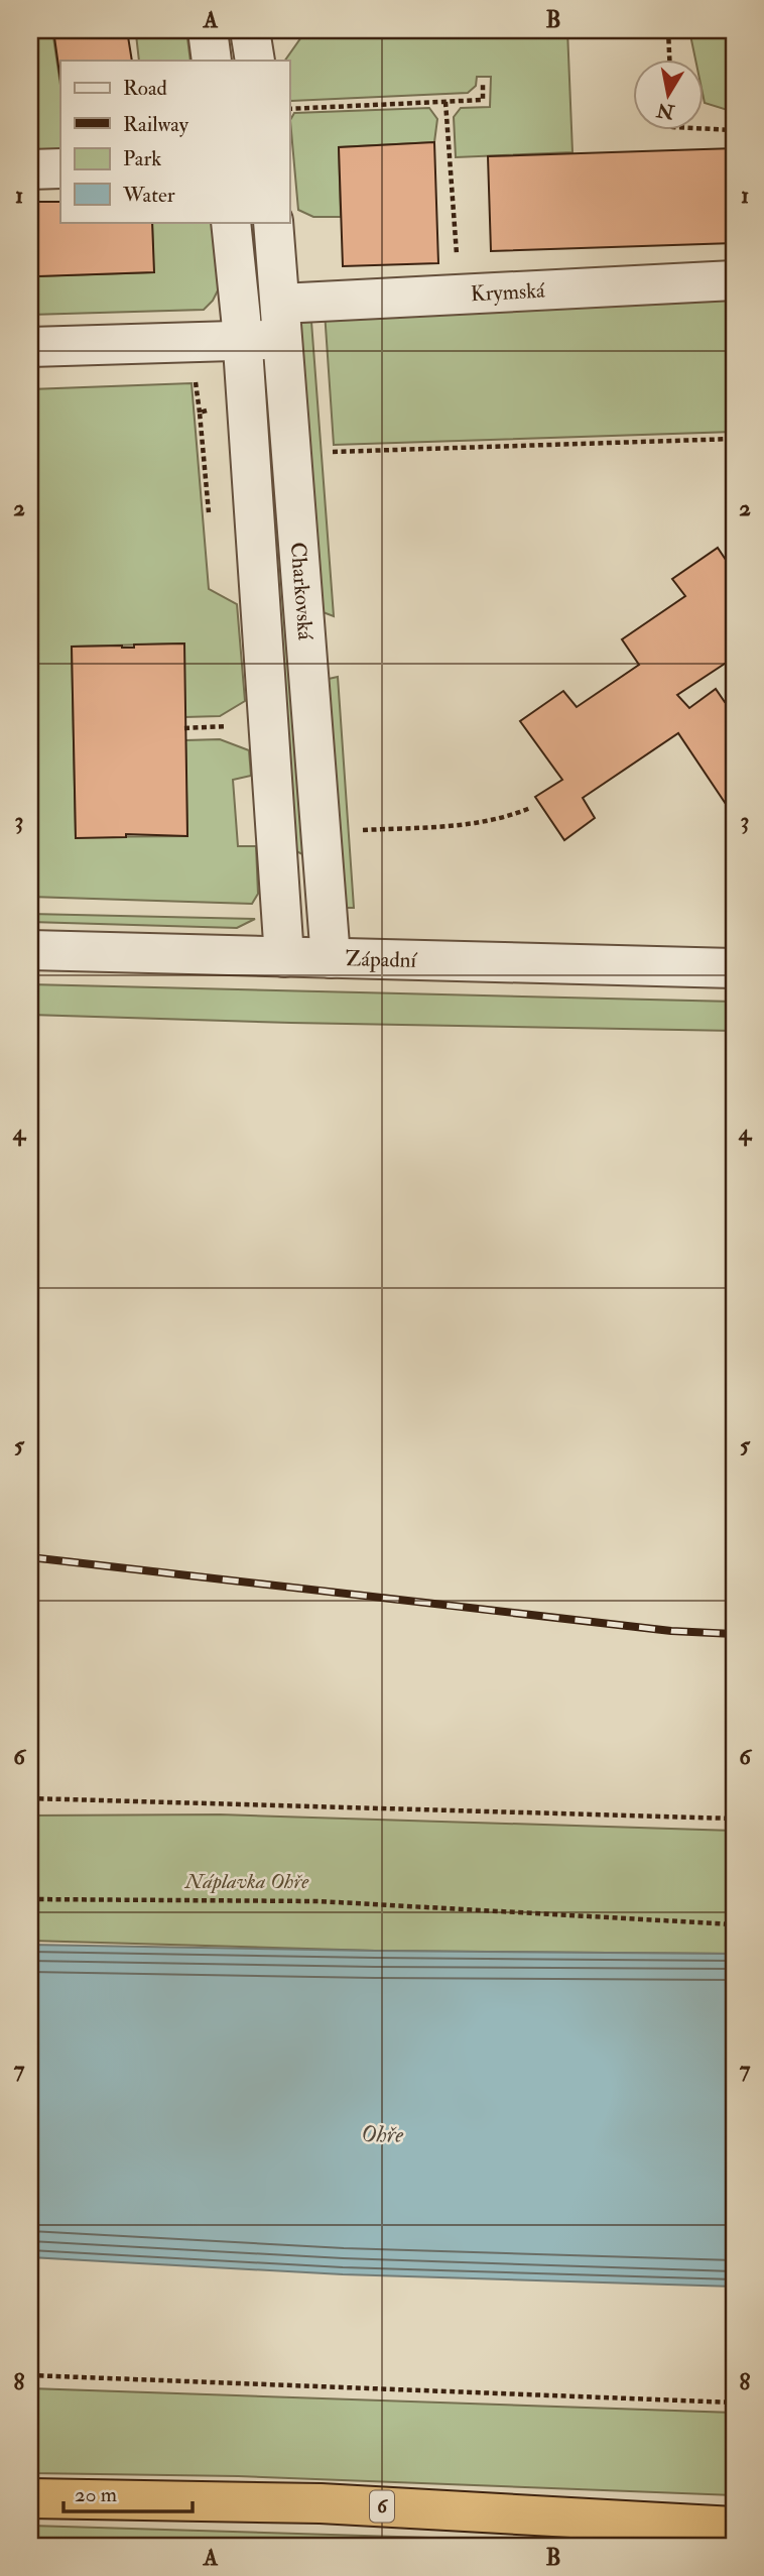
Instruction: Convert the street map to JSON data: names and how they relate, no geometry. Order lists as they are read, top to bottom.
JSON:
{
  "streets": {
    "highway": ["6"],
    "street": ["Krymská", "Charkovská", "Západní"]
  },
  "crossings": [
    ["Krymská", "Charkovská"],
    ["Charkovská", "Západní"]
  ],
  "water": ["Ohře"],
  "parks": ["Náplavka Ohře"],
  "legend": [
    "Road",
    "Railway",
    "Park",
    "Water"
  ],
  "scale_bar": "20 m",
  "north": "bottom",
  "grid": {
    "columns": ["A", "B"],
    "rows": [
      "1",
      "2",
      "3",
      "4",
      "5",
      "6",
      "7",
      "8"
    ]
  }
}
